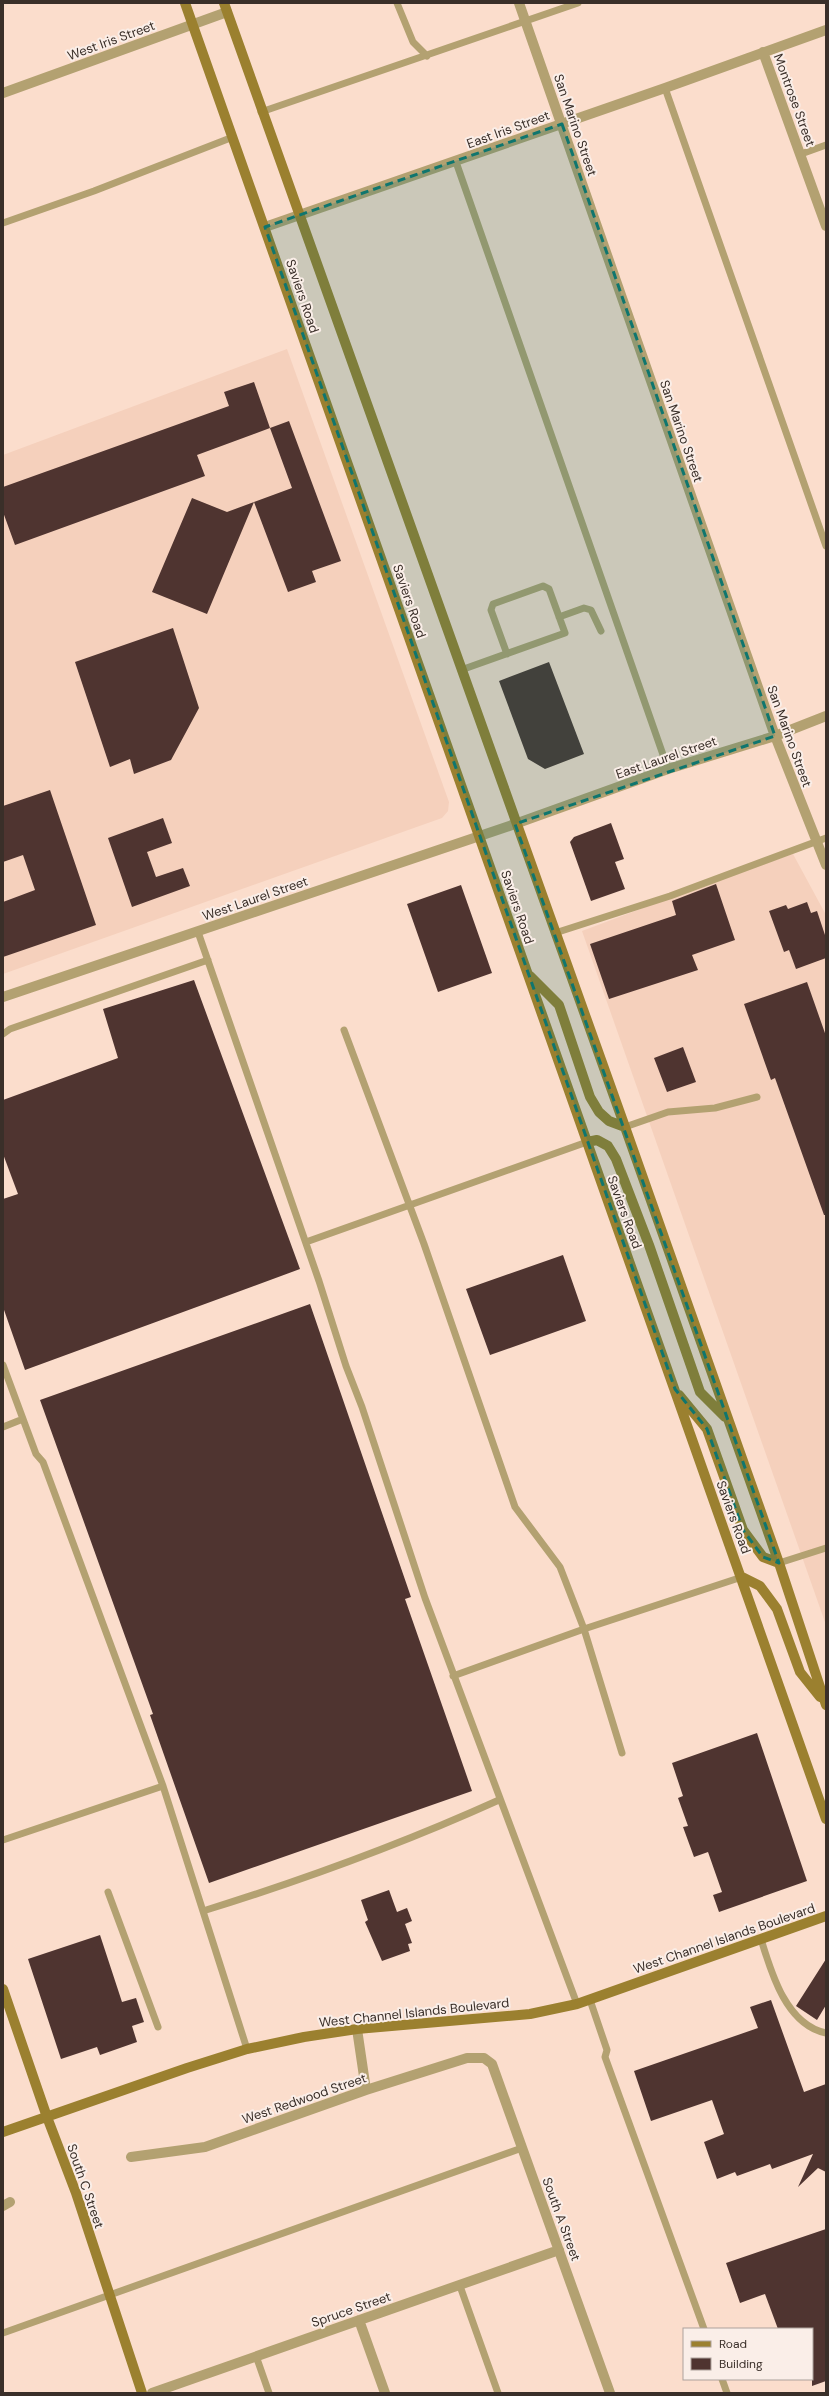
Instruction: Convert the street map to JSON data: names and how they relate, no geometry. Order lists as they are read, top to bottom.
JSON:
{
  "streets": {
    "main road": ["Saviers Road", "West Channel Islands Boulevard", "South C Street"],
    "street": [
      "West Iris Street",
      "Montrose Street",
      "San Marino Street",
      "East Iris Street",
      "East Laurel Street",
      "West Laurel Street",
      "West Redwood Street",
      "South A Street",
      "Spruce Street"
    ]
  },
  "crossings": [
    ["West Iris Street", "Saviers Road"],
    ["Montrose Street", "East Iris Street"],
    ["San Marino Street", "East Iris Street"],
    ["San Marino Street", "East Laurel Street"],
    ["East Iris Street", "Saviers Road"],
    ["Saviers Road", "East Laurel Street"],
    ["Saviers Road", "West Laurel Street"],
    ["East Laurel Street", "West Laurel Street"],
    ["West Channel Islands Boulevard", "South C Street"],
    ["West Redwood Street", "South A Street"],
    ["South A Street", "Spruce Street"]
  ],
  "legend": ["Road", "Building"]
}
